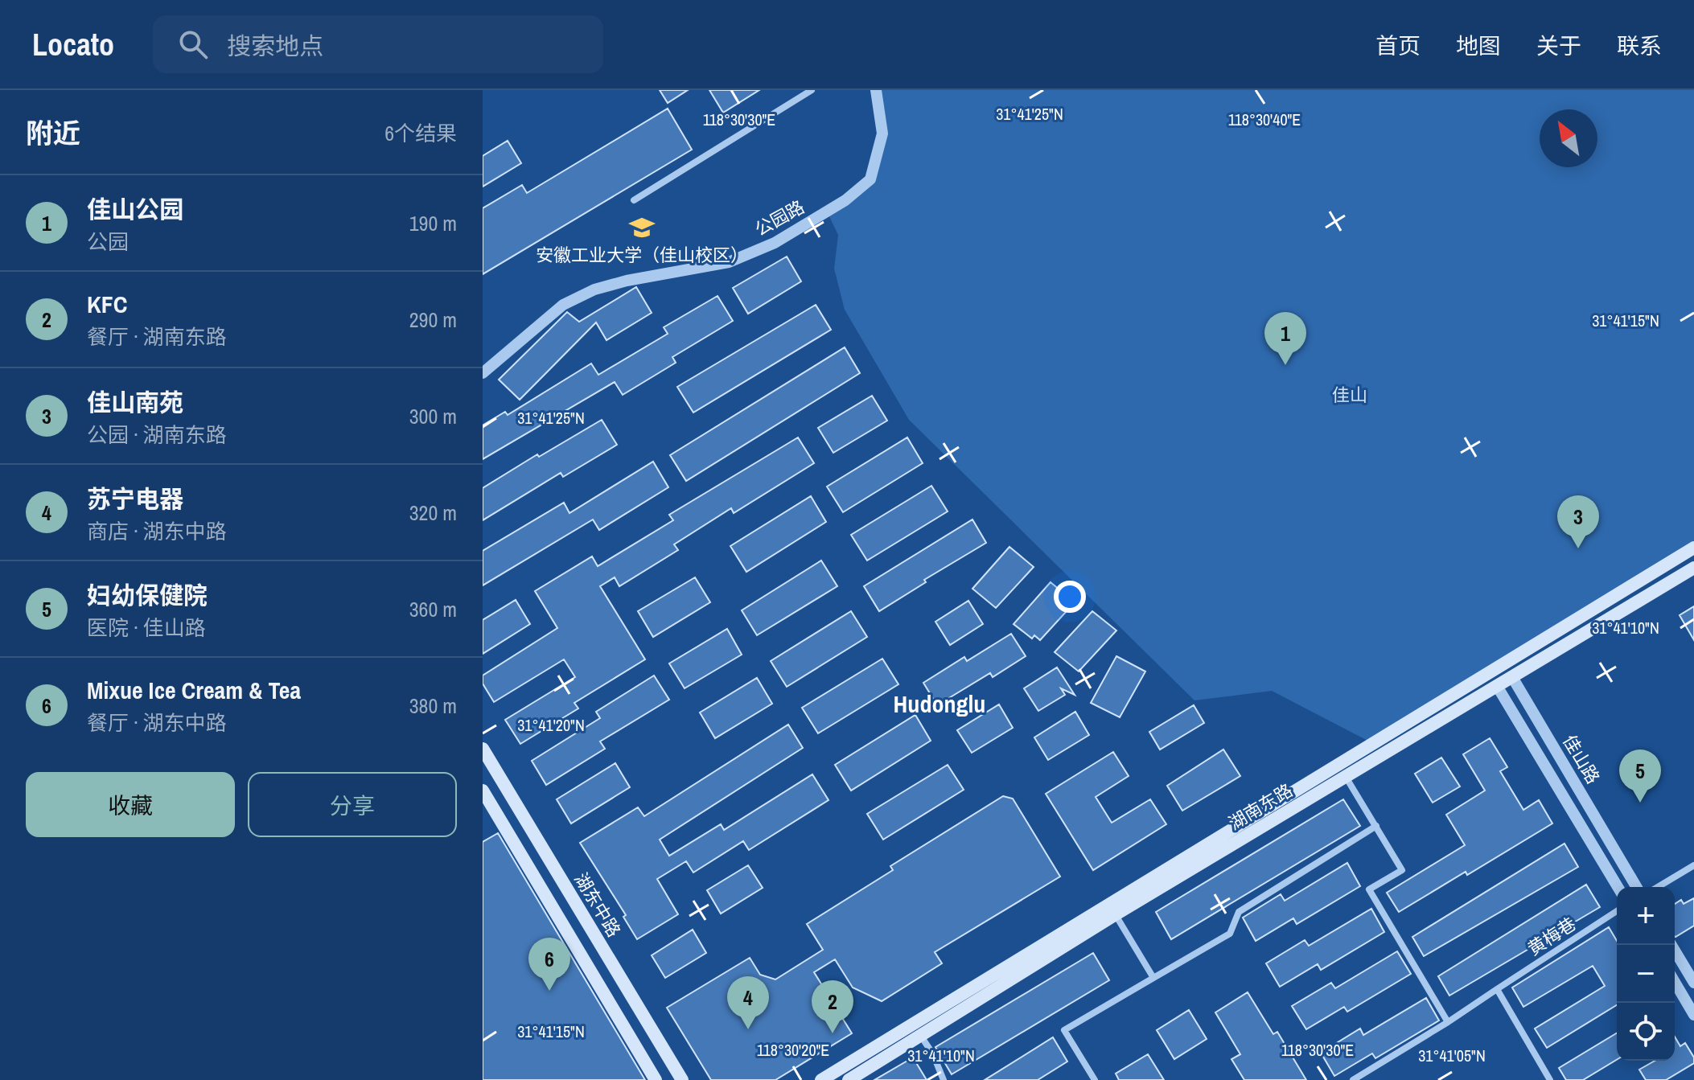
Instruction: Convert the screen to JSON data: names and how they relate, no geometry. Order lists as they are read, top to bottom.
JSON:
{
  "streets": {
    "main road": ["湖南东路", "湖东中路"],
    "street": ["公园路", "佳山路", "黄梅巷"]
  },
  "crossings": [
    ["佳山路", "湖南东路"]
  ],
  "districts": ["Hudonglu"],
  "parks": ["佳山"],
  "places": {
    "school or university": ["安徽工业大学（佳山校区）"]
  },
  "north": "top left",
  "page": {
    "header": "Locato",
    "search": "搜索地点",
    "nav": [
      "首页",
      "地图",
      "关于",
      "联系"
    ],
    "heading": ["附近", "6个结果"],
    "list": [
      {
        "mark": "1",
        "name": "佳山公园",
        "note": "公园",
        "value": "190 m"
      },
      {
        "mark": "2",
        "name": "KFC",
        "note": "餐厅 · 湖南东路",
        "value": "290 m"
      },
      {
        "mark": "3",
        "name": "佳山南苑",
        "note": "公园 · 湖南东路",
        "value": "300 m"
      },
      {
        "mark": "4",
        "name": "苏宁电器",
        "note": "商店 · 湖东中路",
        "value": "320 m"
      },
      {
        "mark": "5",
        "name": "妇幼保健院",
        "note": "医院 · 佳山路",
        "value": "360 m"
      },
      {
        "mark": "6",
        "name": "Mixue Ice Cream & Tea",
        "note": "餐厅 · 湖东中路",
        "value": "380 m"
      }
    ],
    "pins": [
      "1",
      "3",
      "5",
      "6",
      "4",
      "2"
    ],
    "buttons": ["收藏", "分享"],
    "map_buttons": ["+", "−"]
  },
  "coordinates": [
    "31°41'25\"N",
    "118°30'30\"E",
    "118°30'40\"E",
    "31°41'15\"N",
    "31°41'10\"N",
    "31°41'20\"N",
    "118°30'20\"E",
    "31°41'05\"N"
  ]
}
